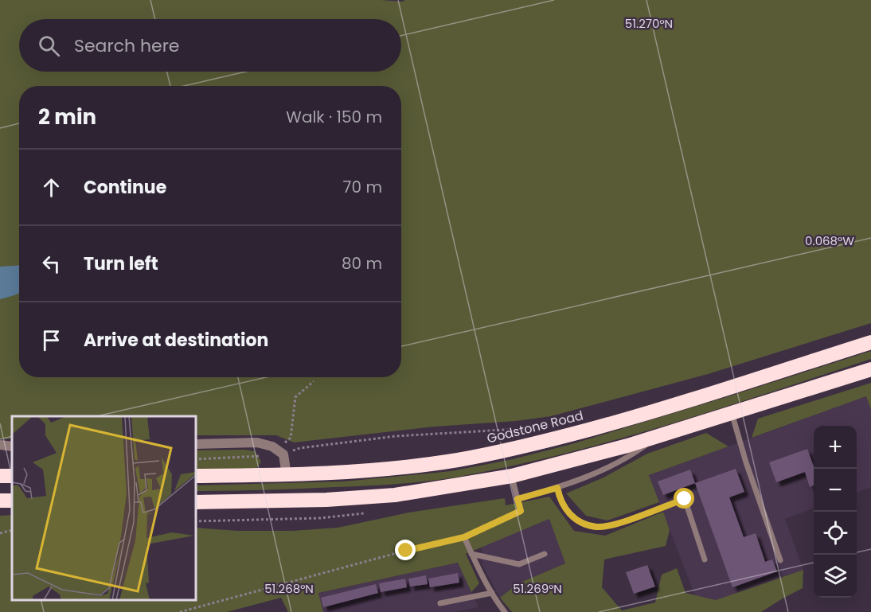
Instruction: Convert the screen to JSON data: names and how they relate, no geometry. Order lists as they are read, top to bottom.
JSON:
{
  "streets": {
    "highway": ["Godstone Road"]
  },
  "page": {
    "search": "Search here",
    "heading": ["2 min", "Walk · 150 m"],
    "list": [
      ["Continue", "70 m"],
      ["Turn left", "80 m"],
      "Arrive at destination"
    ],
    "map_buttons": ["+", "−"]
  },
  "coordinates": [
    "51.270°N",
    "0.068°W",
    "51.268°N",
    "51.269°N"
  ]
}
